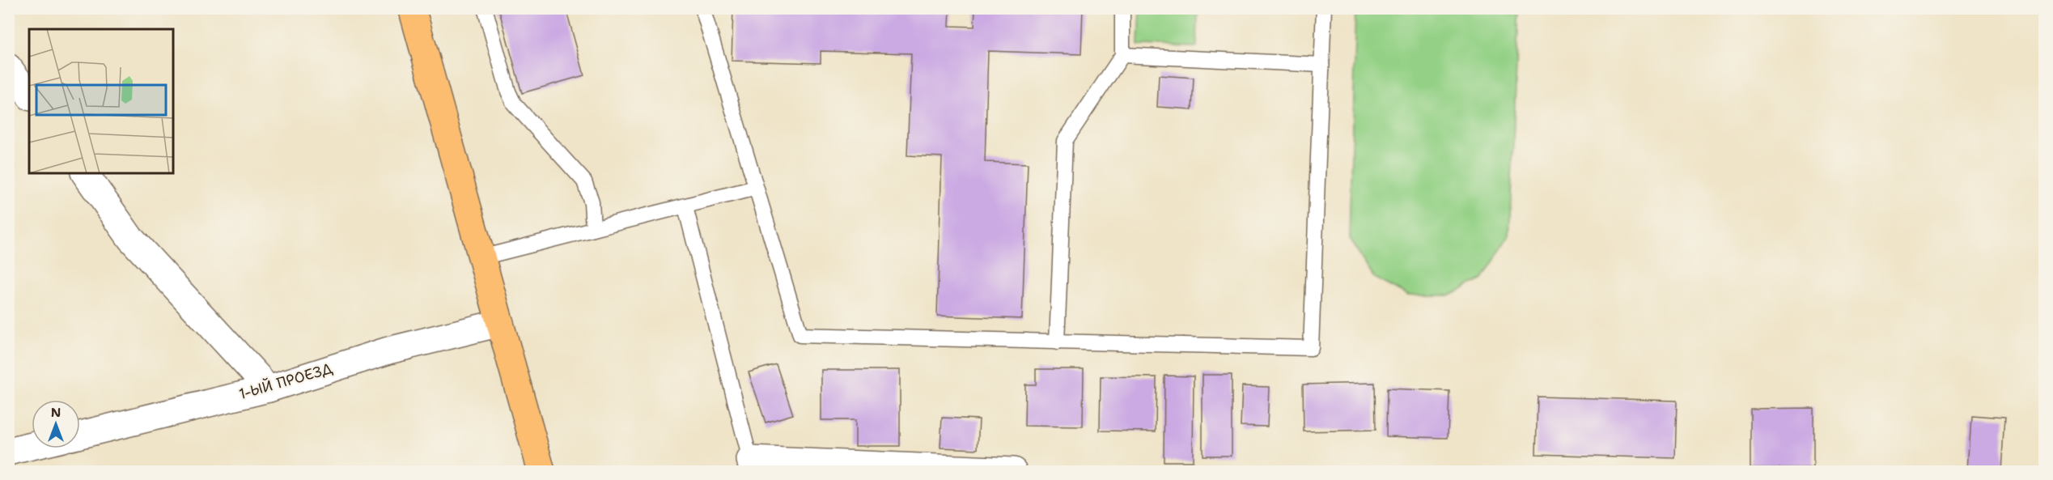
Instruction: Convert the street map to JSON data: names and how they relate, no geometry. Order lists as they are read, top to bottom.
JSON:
{
  "streets": {
    "street": ["1-ЫЙ ПРОЕЗД"]
  },
  "north": "top"
}
